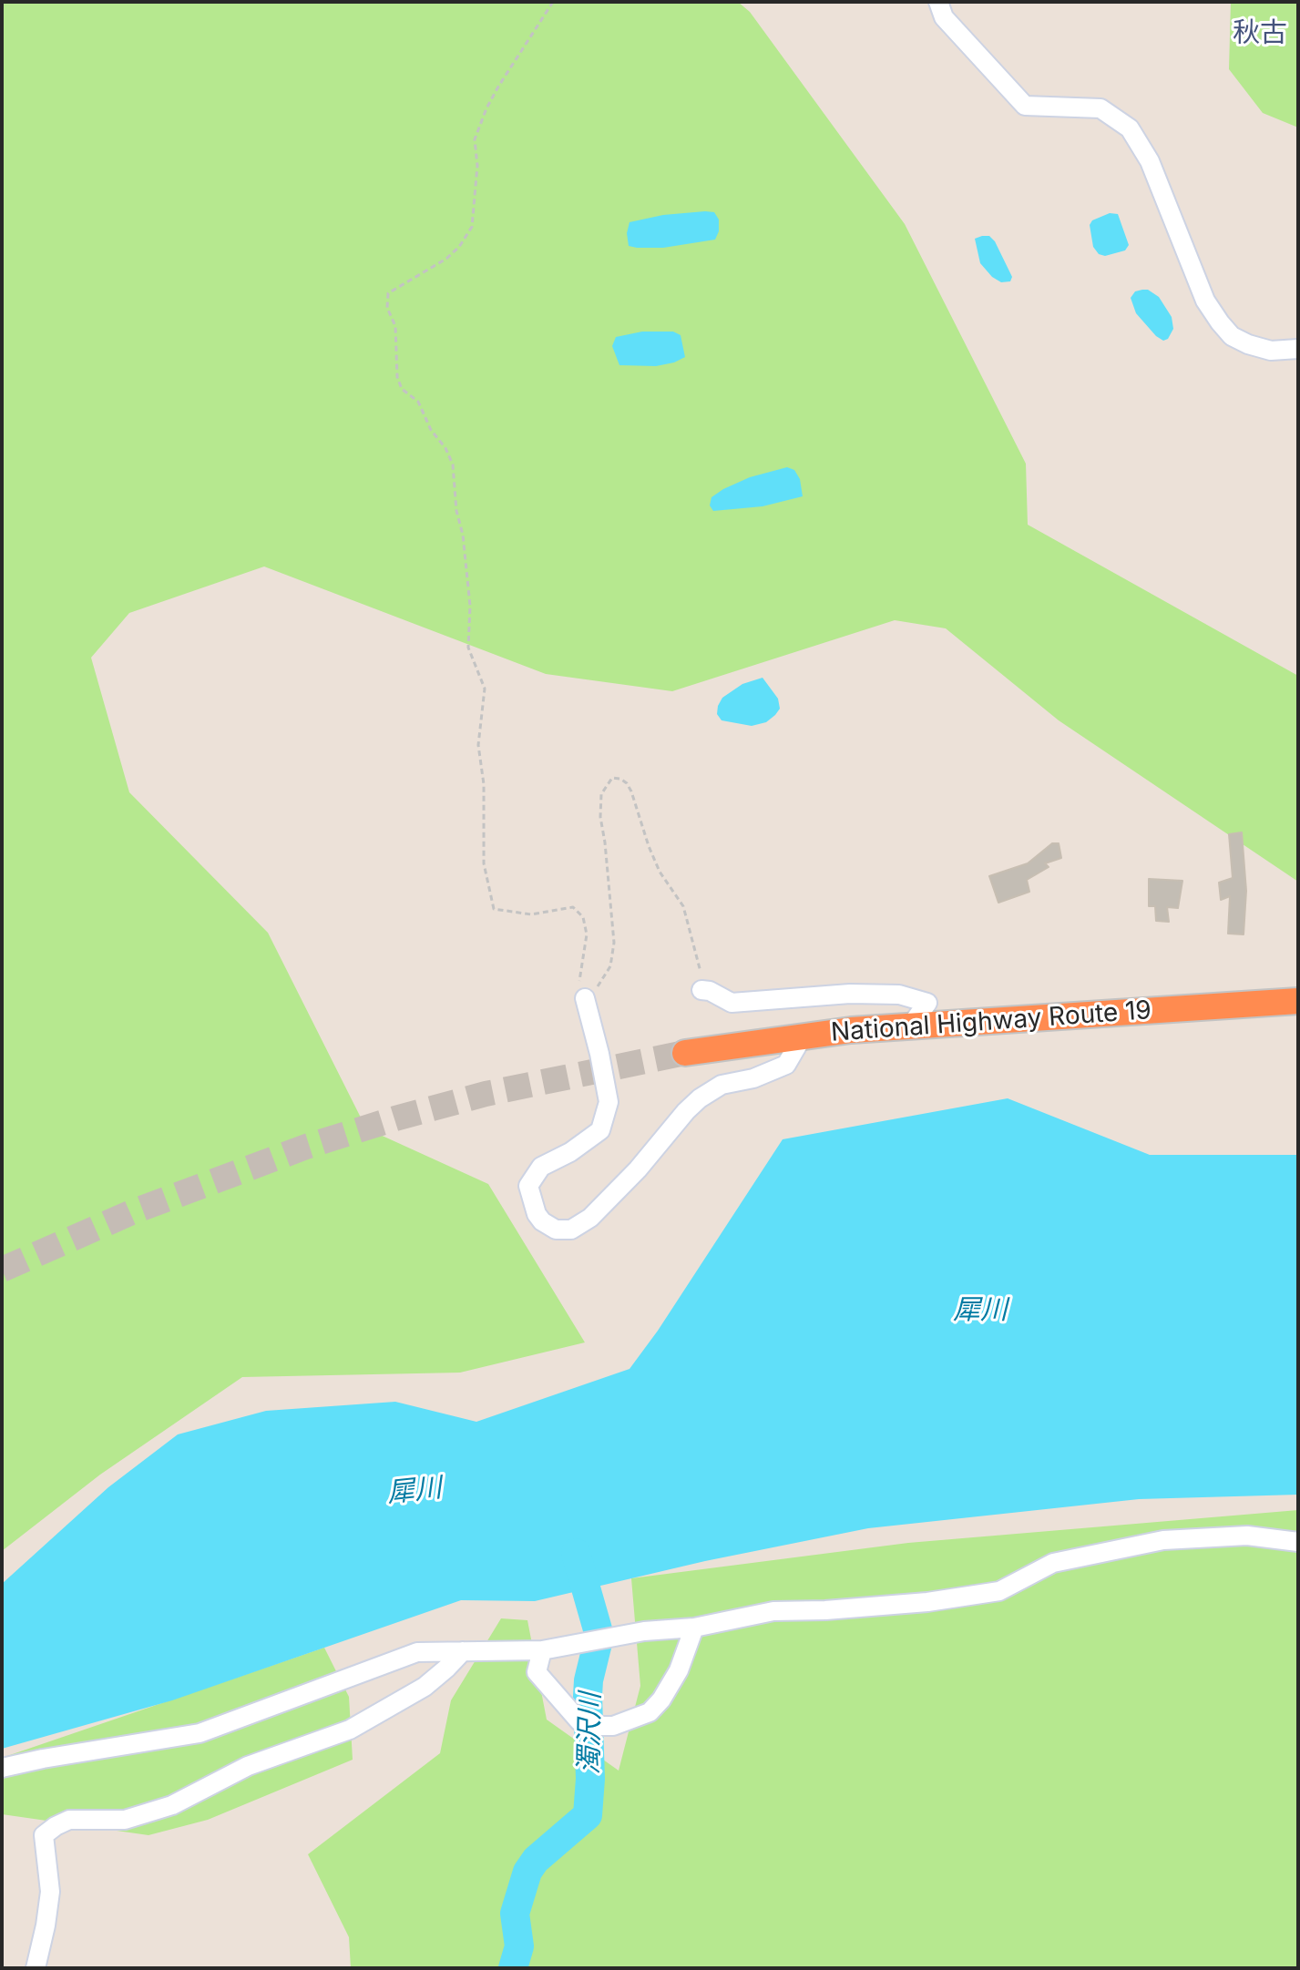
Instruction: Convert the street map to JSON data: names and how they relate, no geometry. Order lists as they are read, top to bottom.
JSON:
{
  "streets": {
    "highway": ["National Highway Route 19"]
  },
  "districts": ["秋古"],
  "water": ["犀川", "濁沢川"]
}
